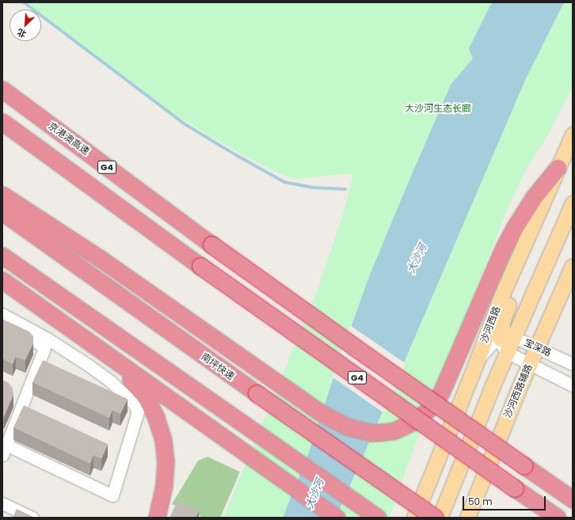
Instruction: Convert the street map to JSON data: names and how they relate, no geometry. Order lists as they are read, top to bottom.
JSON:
{
  "streets": {
    "highway": ["京港澳高速", "G4", "南坪快速"],
    "main road": ["沙河西路", "沙河西路辅路"],
    "street": ["宝深路"]
  },
  "crossings": [
    ["宝深路", "沙河西路辅路"]
  ],
  "water": ["大沙河"],
  "parks": ["大沙河生态长廊"],
  "scale_bar": "50 m",
  "north": "bottom left"
}
